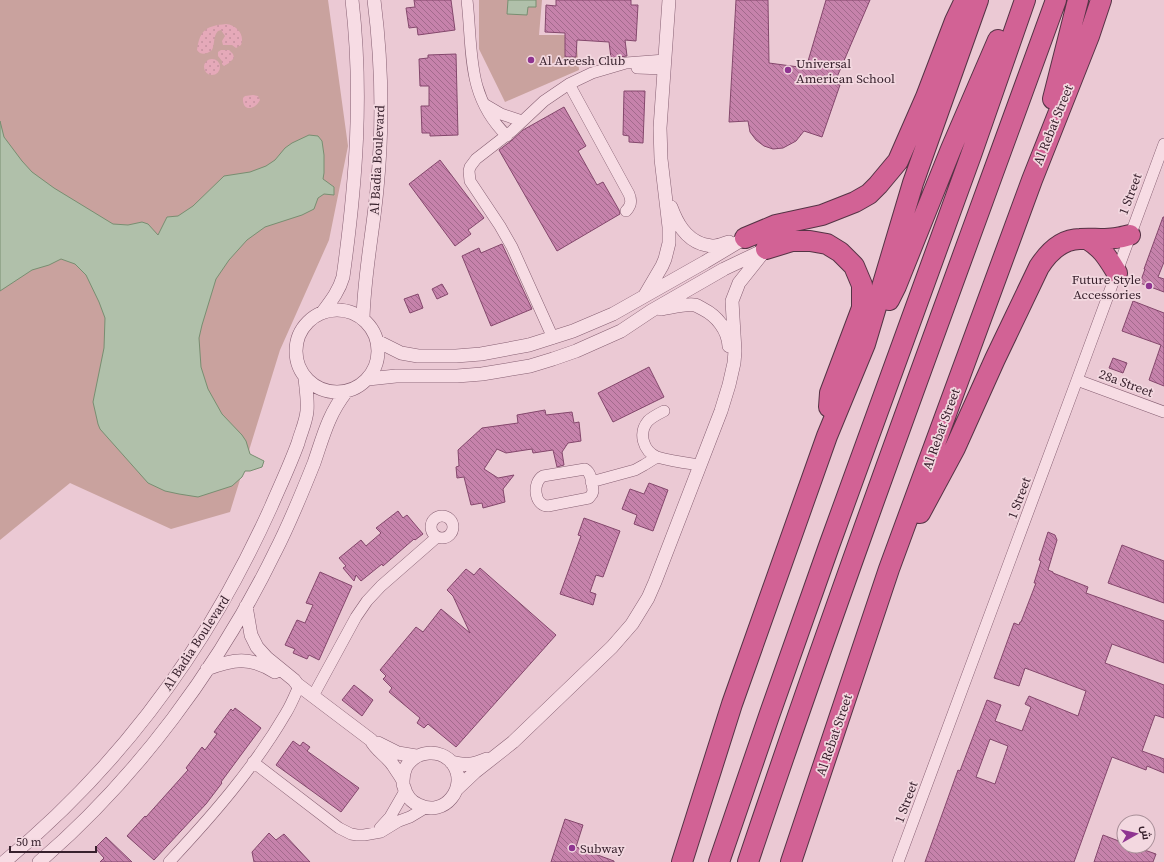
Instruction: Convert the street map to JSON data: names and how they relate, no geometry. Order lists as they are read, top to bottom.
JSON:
{
  "streets": {
    "highway": ["Al Rebat Street"],
    "street": ["Al Badia Boulevard", "1 Street", "28a Street"]
  },
  "crossings": [
    ["1 Street", "28a Street"]
  ],
  "places": [
    "Al Areesh Club",
    "Universal American School",
    "Future Style Accessories",
    "Subway"
  ],
  "scale_bar": "50 m",
  "north": "right"
}
